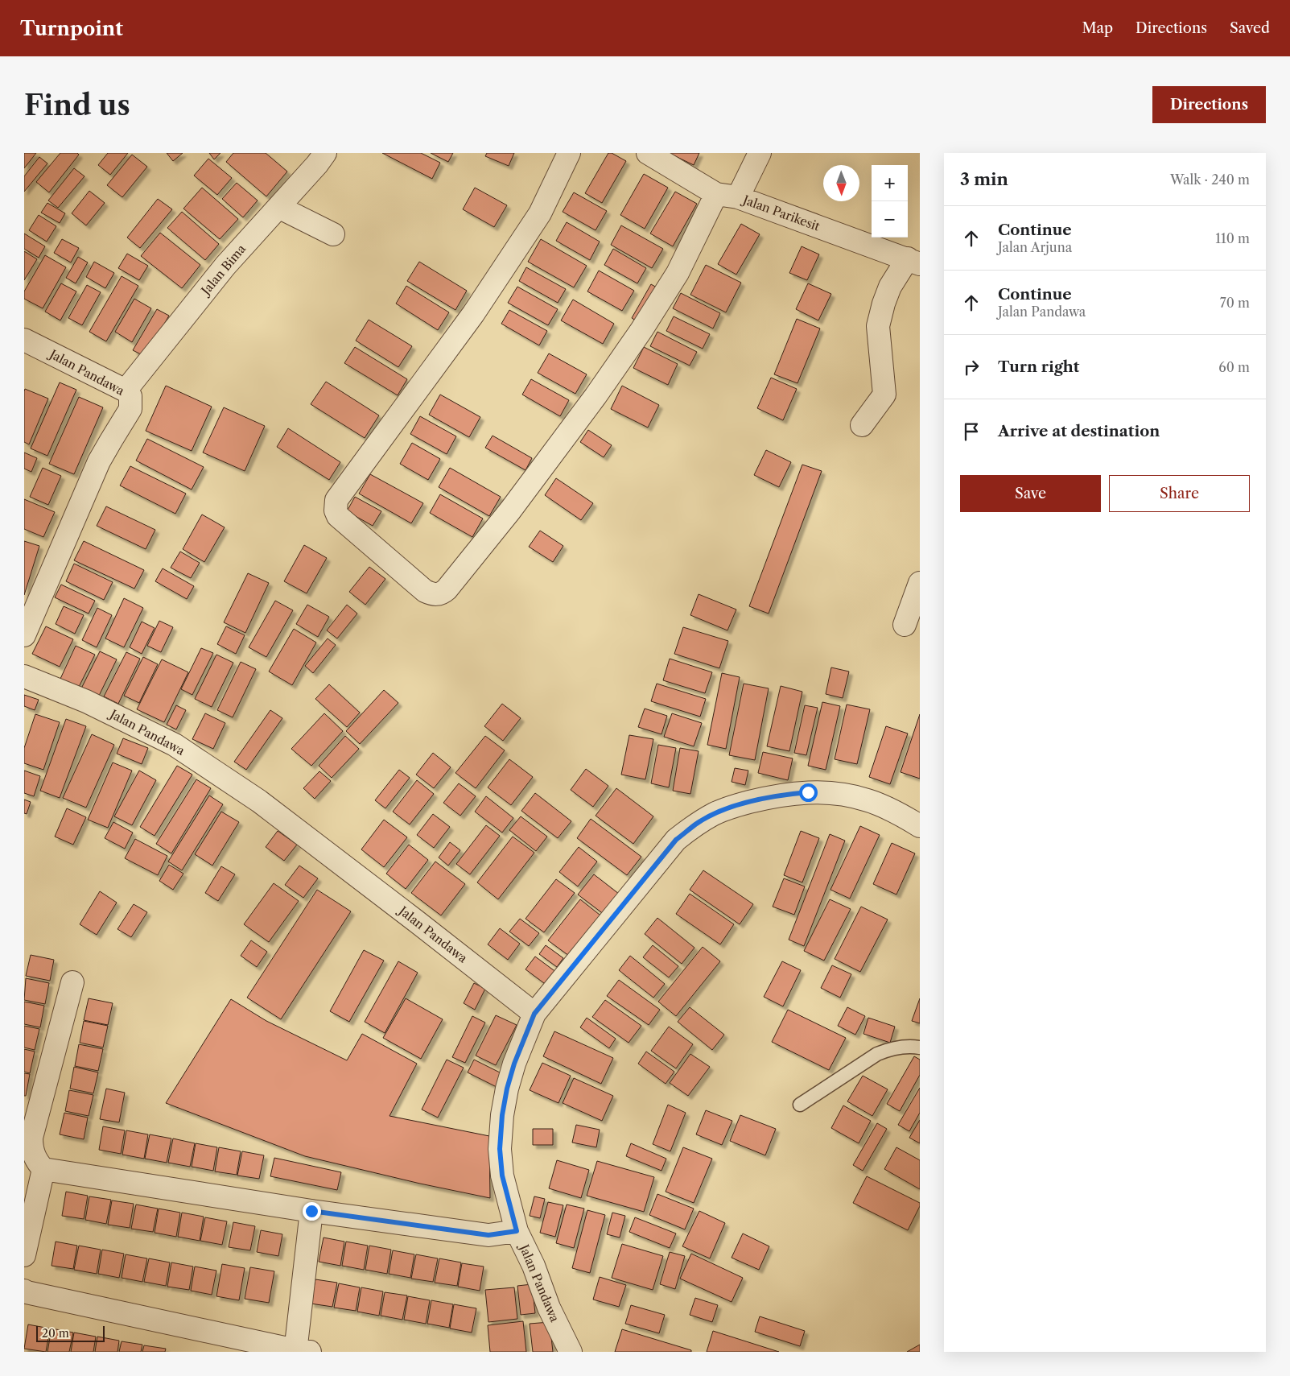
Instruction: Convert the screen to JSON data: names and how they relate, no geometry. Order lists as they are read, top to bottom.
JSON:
{
  "streets": {
    "street": ["Jalan Parikesit", "Jalan Bima", "Jalan Pandawa"]
  },
  "crossings": [
    ["Jalan Bima", "Jalan Pandawa"]
  ],
  "scale_bar": "20 m",
  "north": "bottom",
  "page": {
    "header": "Turnpoint",
    "nav": ["Map", "Directions", "Saved"],
    "buttons": [
      "Directions",
      ["Save", "Share"]
    ],
    "title": "Find us",
    "heading": ["3 min", "Walk · 240 m"],
    "map_buttons": ["+", "−"],
    "list": [
      ["Continue", "Jalan Arjuna", "110 m"],
      ["Continue", "Jalan Pandawa", "70 m"],
      ["Turn right", "60 m"],
      "Arrive at destination"
    ],
    "scale": "20 m"
  }
}
